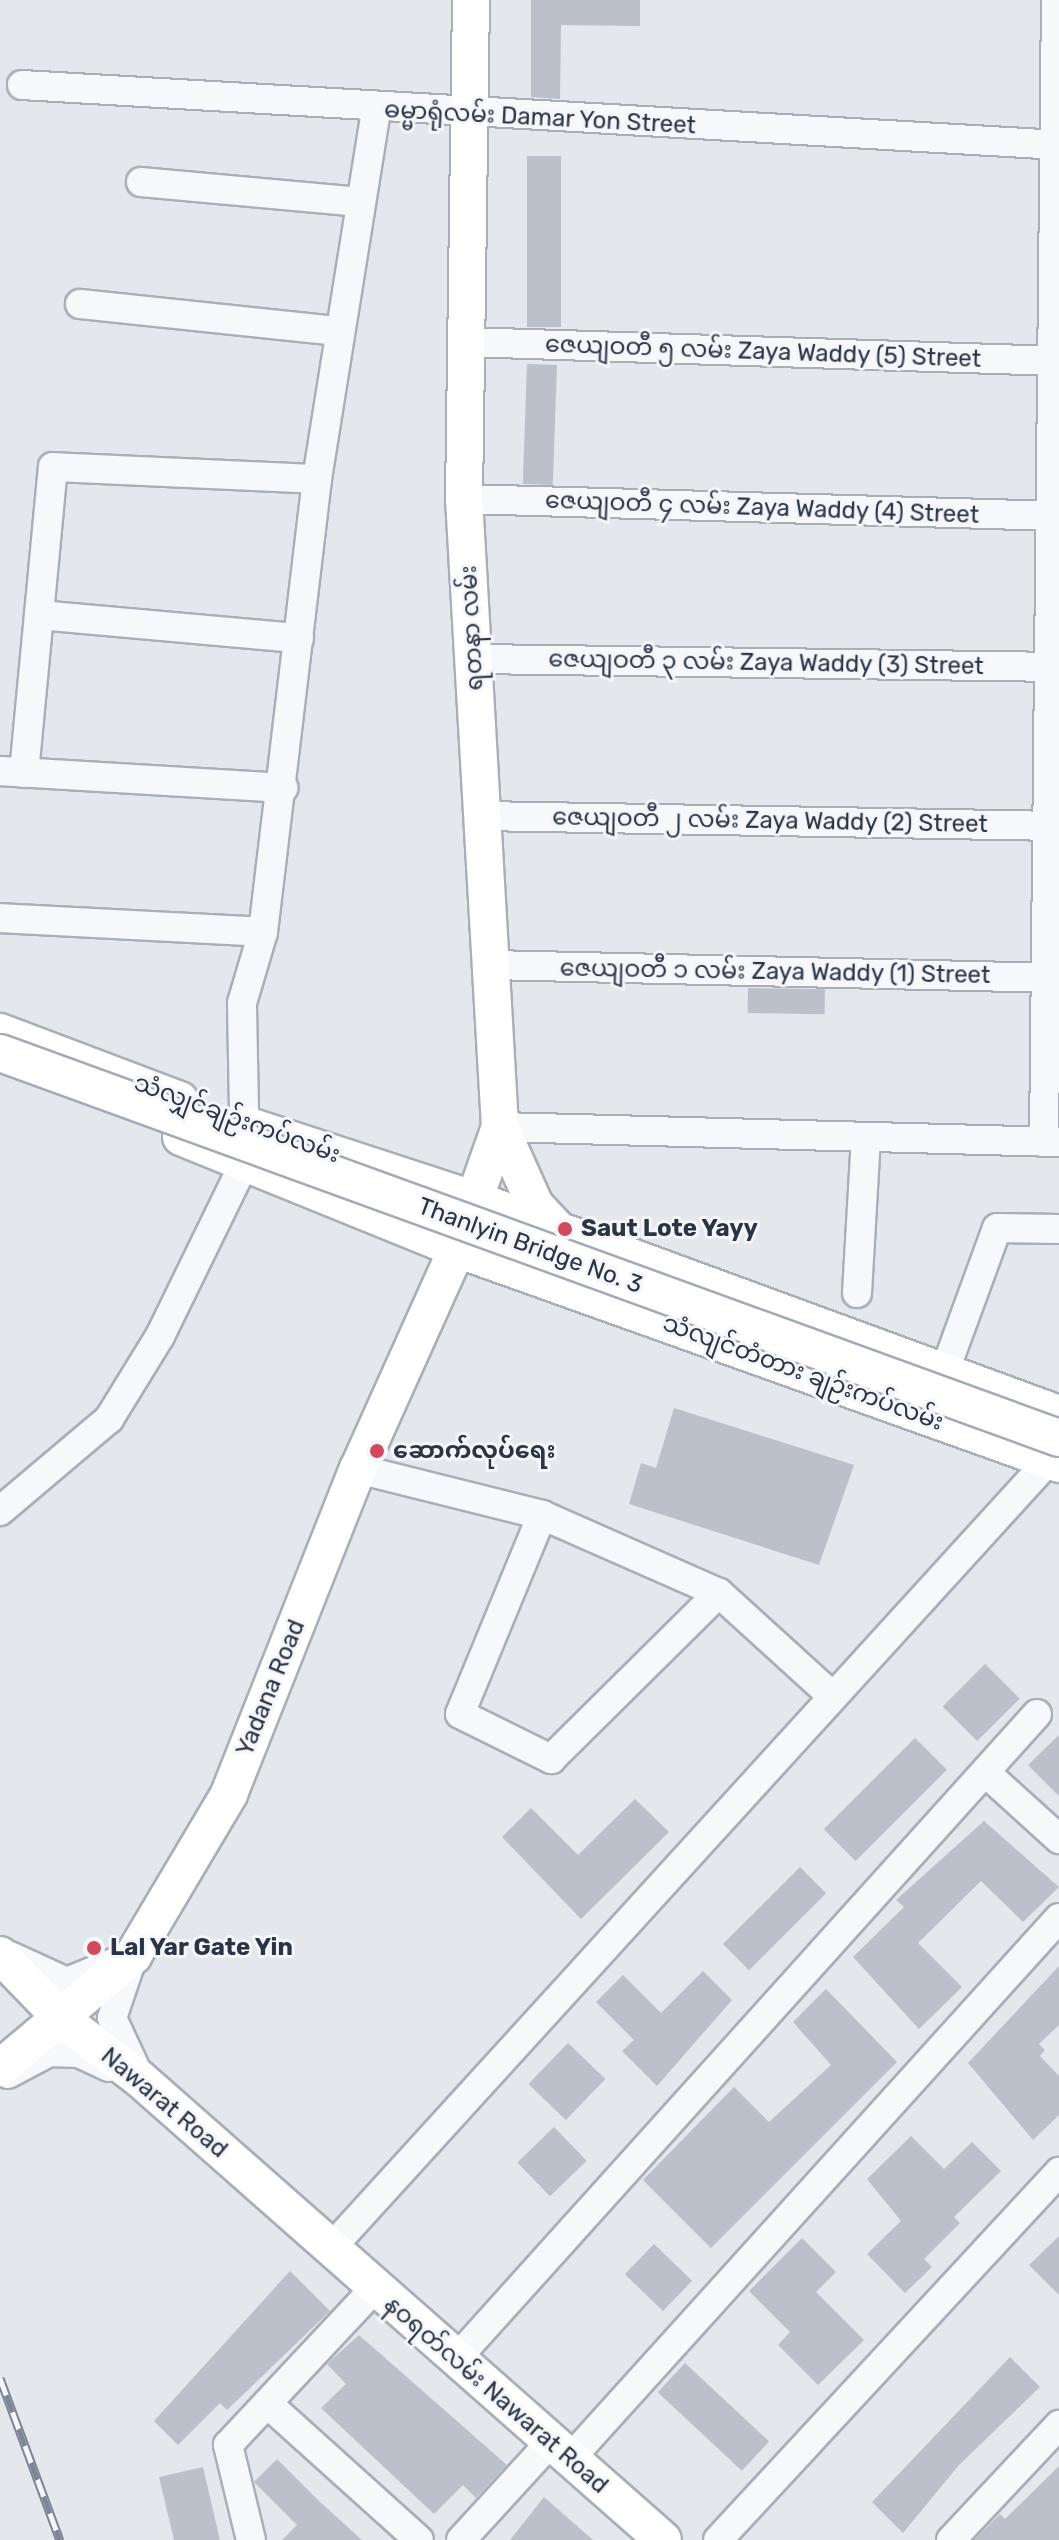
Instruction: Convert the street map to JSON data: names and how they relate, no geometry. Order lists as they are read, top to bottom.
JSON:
{
  "streets": {
    "main road": [
      "ရတနာ လမ်း",
      "သံလျှင်ချဉ်းကပ်လမ်း",
      "Thanlyin Bridge No. 3",
      "သံလျင်တံတား ချဉ်းကပ်လမ်း",
      "Yadana Road",
      "Nawarat Road",
      "နဝရတ်လမ်း Nawarat Road"
    ],
    "street": [
      "ဓမ္မာရုံလမ်း Damar Yon Street",
      "ဇေယျဝတီ ၅ လမ်း Zaya Waddy (5) Street",
      "ဇေယျဝတီ ၄ လမ်း Zaya Waddy (4) Street",
      "ဇေယျဝတီ ၃ လမ်း Zaya Waddy (3) Street",
      "ဇေယျဝတီ ၂ လမ်း Zaya Waddy (2) Street",
      "ဇေယျဝတီ ၁ လမ်း Zaya Waddy (1) Street"
    ]
  },
  "crossings": [
    ["ဓမ္မာရုံလမ်း Damar Yon Street", "ရတနာ လမ်း"],
    ["ဇေယျဝတီ ၅ လမ်း Zaya Waddy (5) Street", "ရတနာ လမ်း"],
    ["ဇေယျဝတီ ၄ လမ်း Zaya Waddy (4) Street", "ရတနာ လမ်း"],
    ["ရတနာ လမ်း", "ဇေယျဝတီ ၃ လမ်း Zaya Waddy (3) Street"],
    ["ရတနာ လမ်း", "ဇေယျဝတီ ၂ လမ်း Zaya Waddy (2) Street"],
    ["ရတနာ လမ်း", "ဇေယျဝတီ ၁ လမ်း Zaya Waddy (1) Street"],
    ["ရတနာ လမ်း", "သံလျှင်ချဉ်းကပ်လမ်း"],
    ["ရတနာ လမ်း", "သံလျင်တံတား ချဉ်းကပ်လမ်း"],
    ["ရတနာ လမ်း", "Yadana Road"],
    ["သံလျှင်ချဉ်းကပ်လမ်း", "သံလျင်တံတား ချဉ်းကပ်လမ်း"],
    ["သံလျှင်ချဉ်းကပ်လမ်း", "Yadana Road"],
    ["Thanlyin Bridge No. 3", "သံလျင်တံတား ချဉ်းကပ်လမ်း"],
    ["သံလျင်တံတား ချဉ်းကပ်လမ်း", "Yadana Road"],
    ["Yadana Road", "Nawarat Road"],
    ["Nawarat Road", "နဝရတ်လမ်း Nawarat Road"]
  ],
  "places": ["Saut Lote Yayy", "ဆောက်လုပ်ရေး", "Lal Yar Gate Yin"]
}
